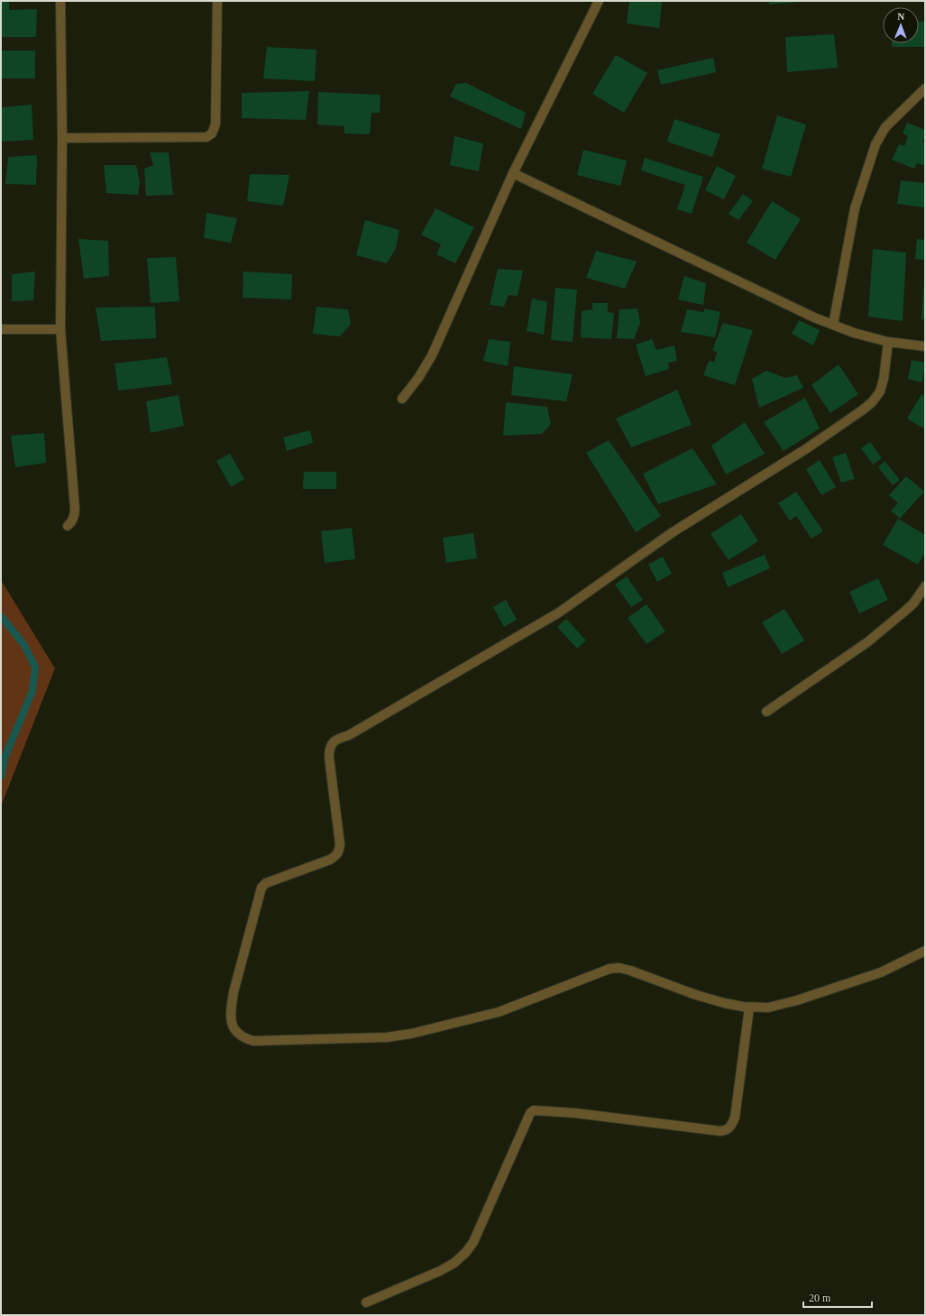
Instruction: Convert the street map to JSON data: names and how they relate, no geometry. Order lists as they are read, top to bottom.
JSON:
{
  "scale_bar": "20 m",
  "north": "top"
}
